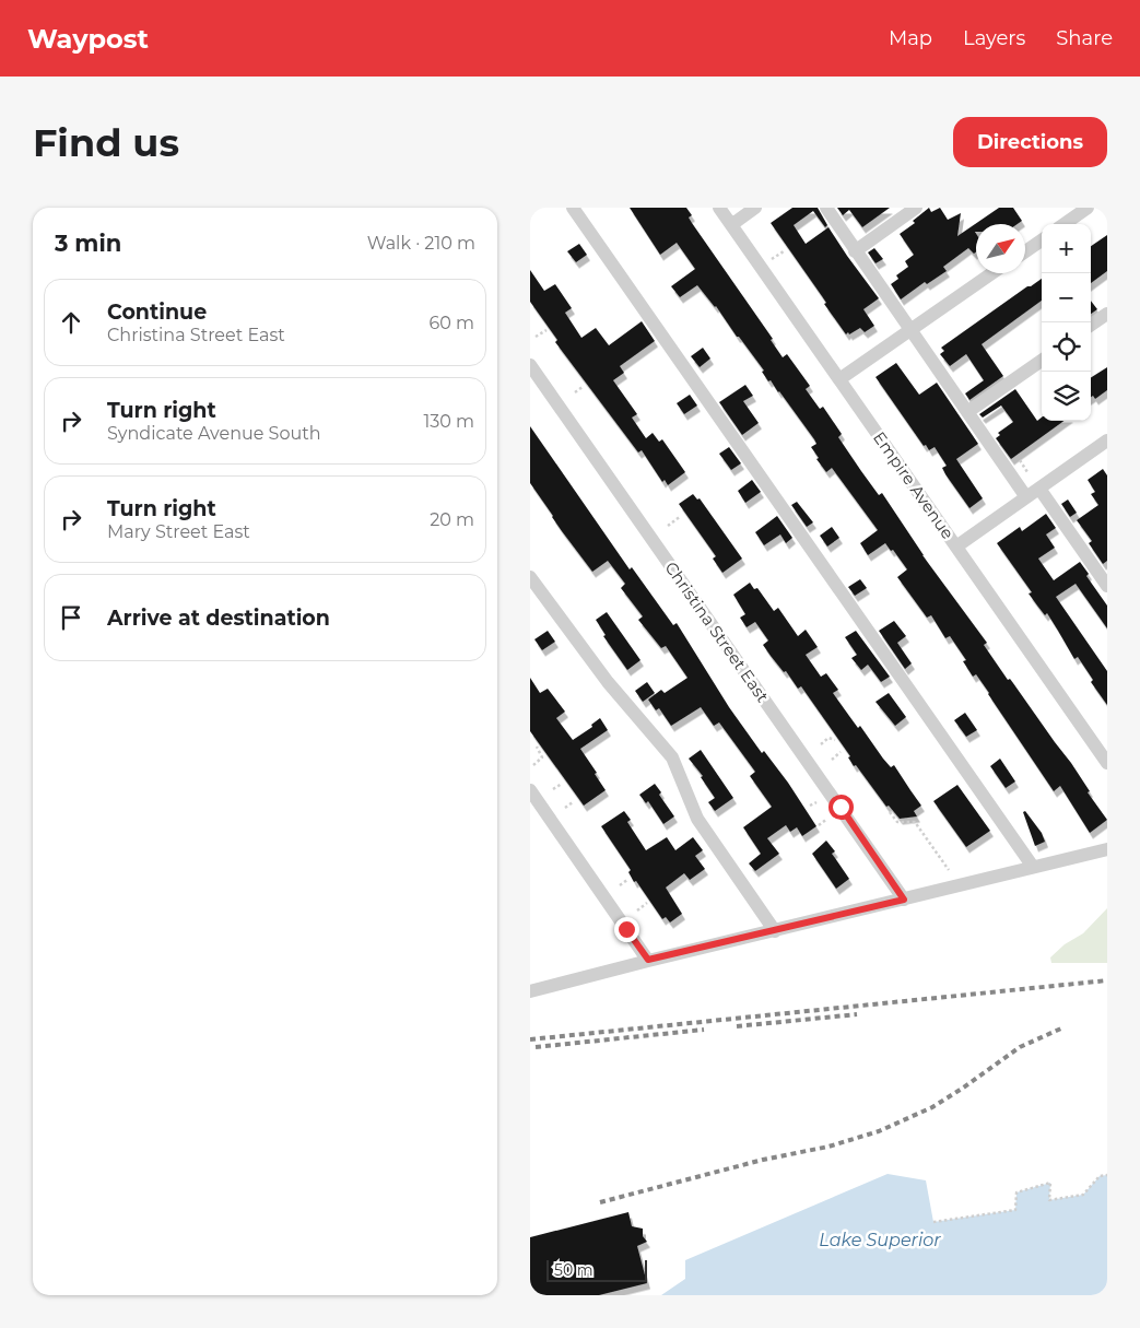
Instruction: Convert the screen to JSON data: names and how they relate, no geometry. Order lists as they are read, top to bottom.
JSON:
{
  "streets": {
    "street": ["Empire Avenue", "Christina Street East"]
  },
  "water": ["Lake Superior"],
  "scale_bar": "50 m",
  "north": "top right",
  "page": {
    "header": "Waypost",
    "nav": ["Map", "Layers", "Share"],
    "buttons": "Directions",
    "title": "Find us",
    "heading": ["3 min", "Walk · 210 m"],
    "map_buttons": ["+", "−"],
    "list": [
      ["Continue", "Christina Street East", "60 m"],
      ["Turn right", "Syndicate Avenue South", "130 m"],
      ["Turn right", "Mary Street East", "20 m"],
      "Arrive at destination"
    ],
    "scale": "50 m"
  }
}
